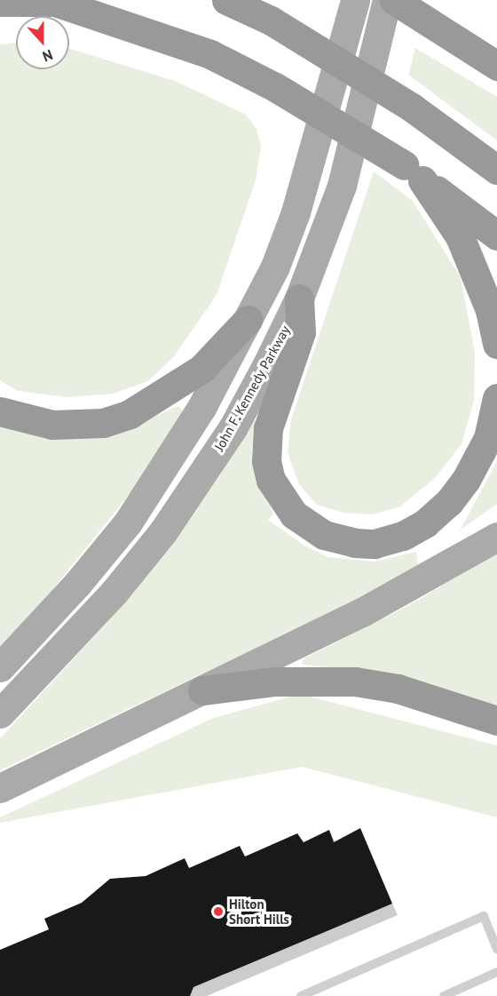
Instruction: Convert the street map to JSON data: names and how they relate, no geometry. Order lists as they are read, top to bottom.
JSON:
{
  "streets": {
    "main road": ["John F. Kennedy Parkway"]
  },
  "places": ["Hilton Short Hills"],
  "north": "bottom"
}
